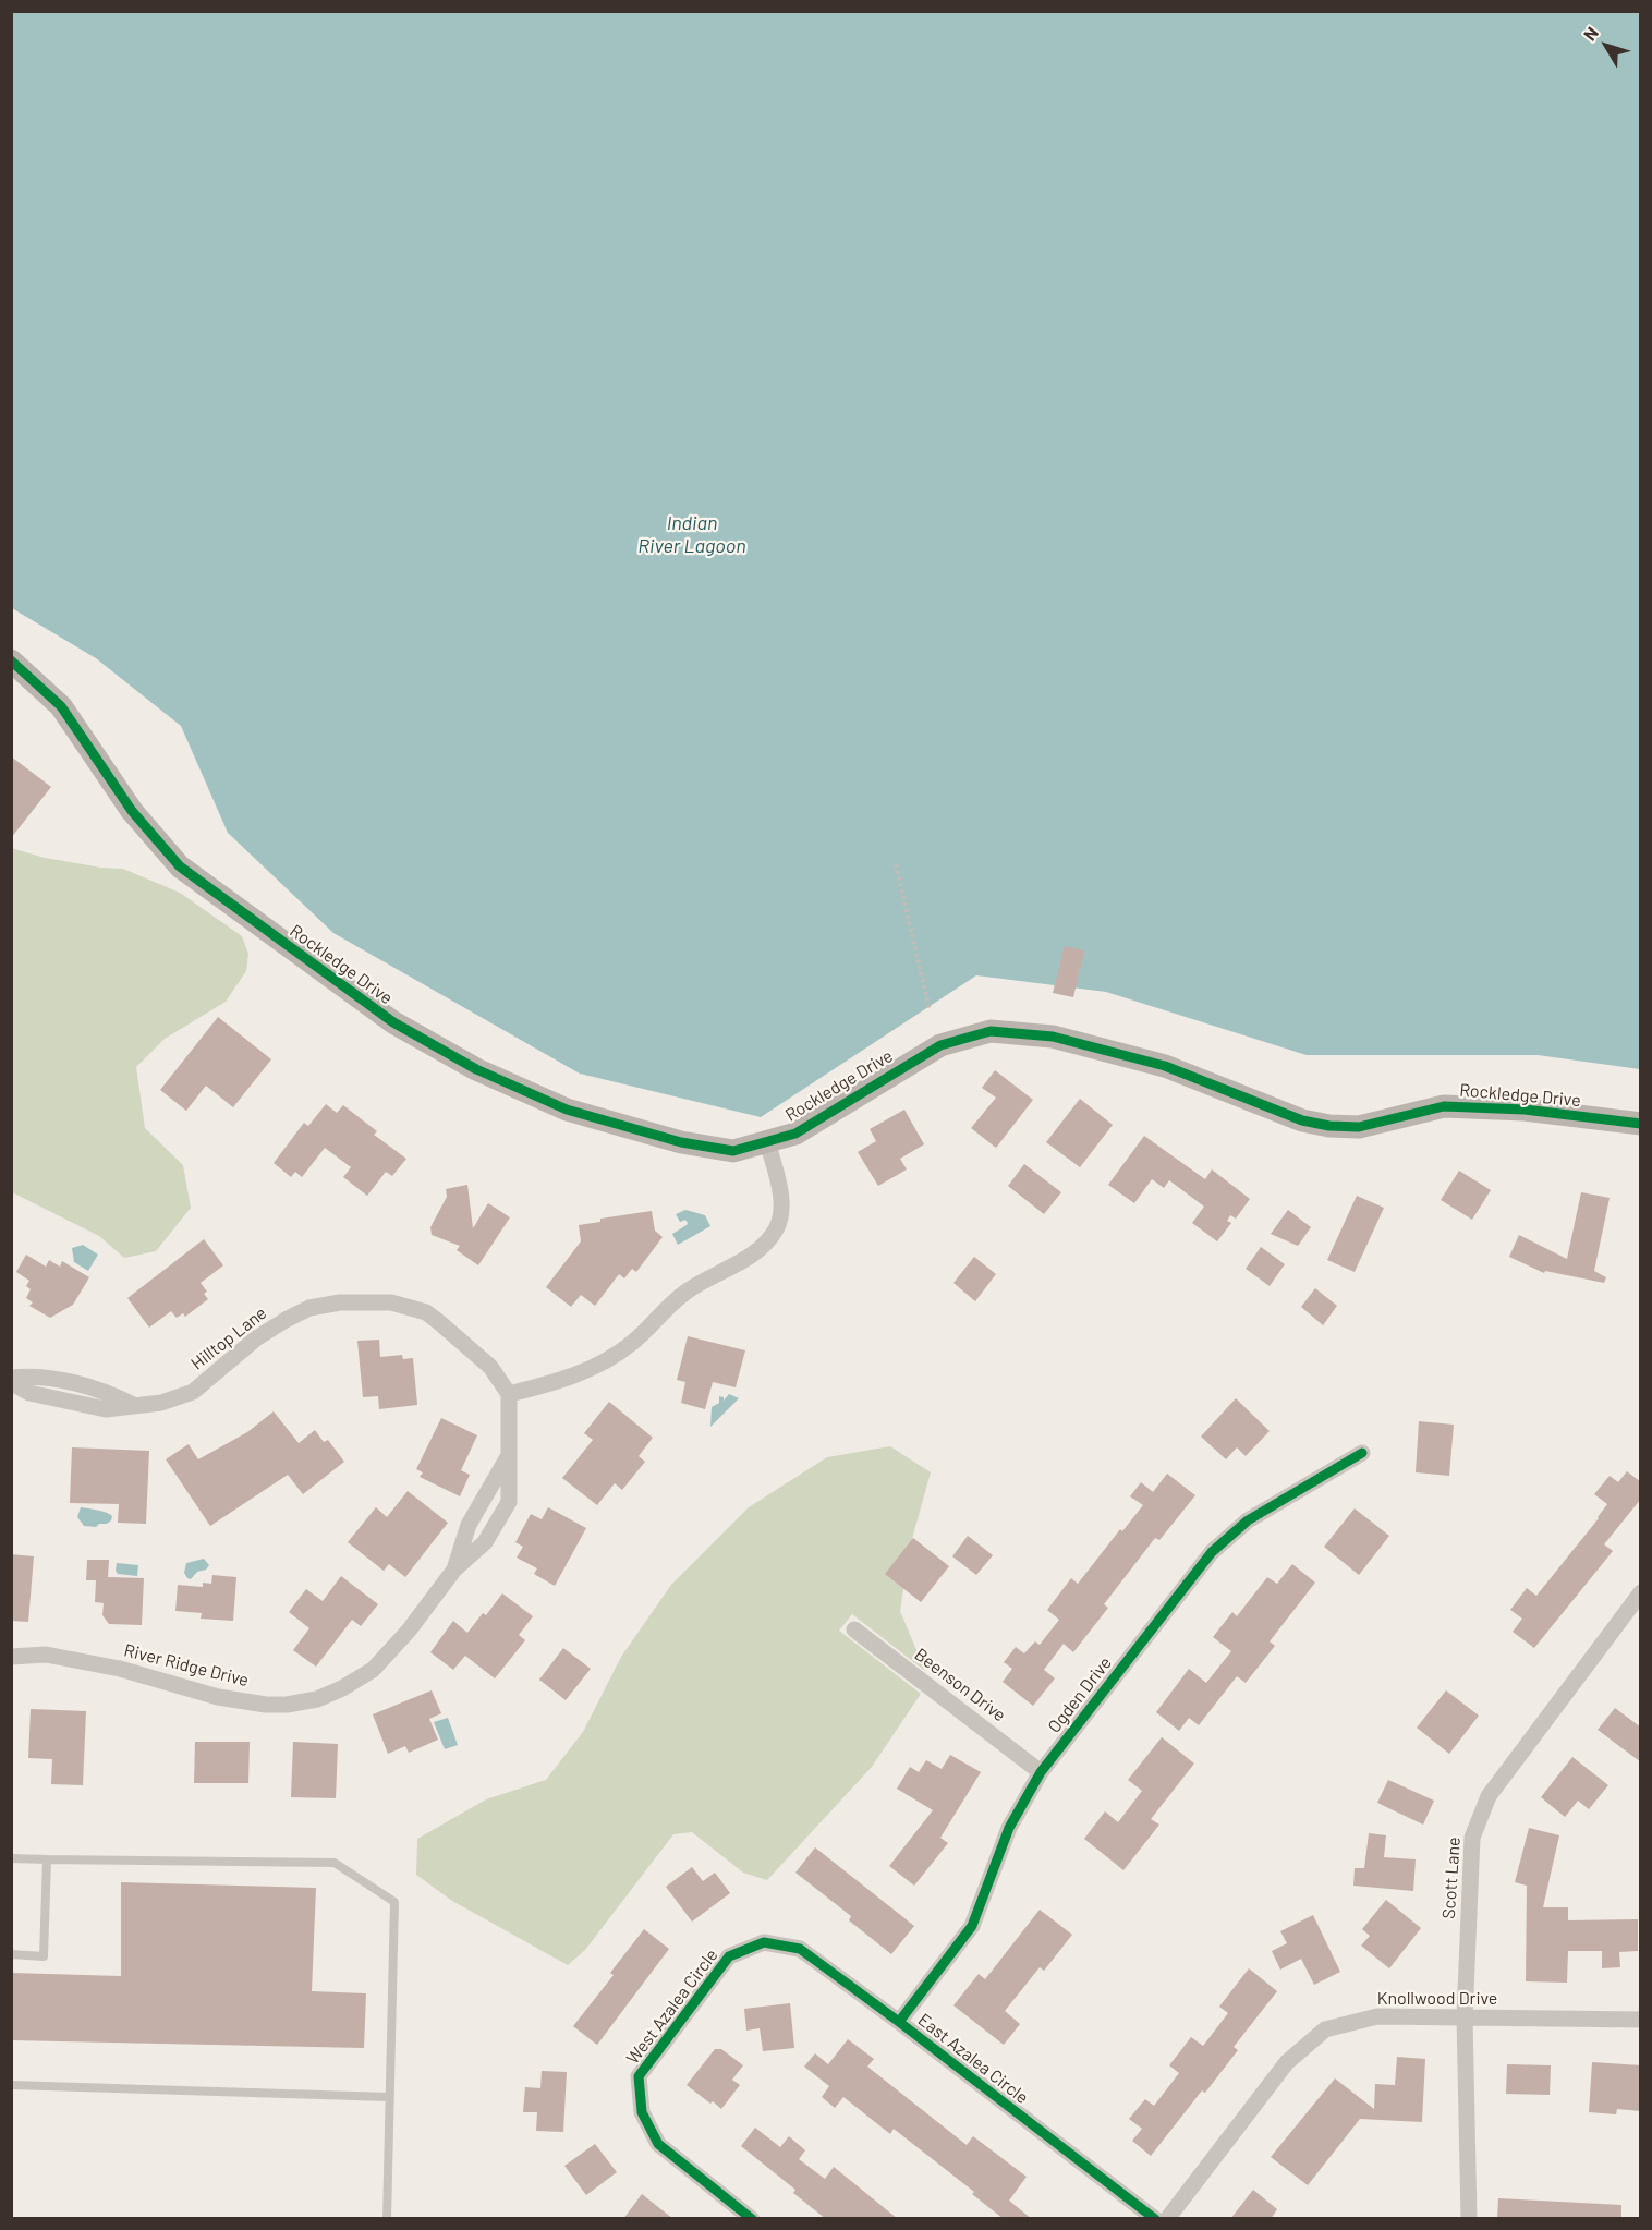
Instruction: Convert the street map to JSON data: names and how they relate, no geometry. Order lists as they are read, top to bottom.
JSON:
{
  "streets": {
    "street": [
      "Rockledge Drive",
      "Hilltop Lane",
      "River Ridge Drive",
      "Beenson Drive",
      "Ogden Drive",
      "Scott Lane",
      "Knollwood Drive",
      "West Azalea Circle",
      "East Azalea Circle"
    ]
  },
  "crossings": [
    ["Hilltop Lane", "River Ridge Drive"],
    ["Beenson Drive", "Ogden Drive"],
    ["Ogden Drive", "East Azalea Circle"],
    ["Scott Lane", "Knollwood Drive"],
    ["West Azalea Circle", "East Azalea Circle"]
  ],
  "water": ["Indian River Lagoon"],
  "north": "top left"
}
